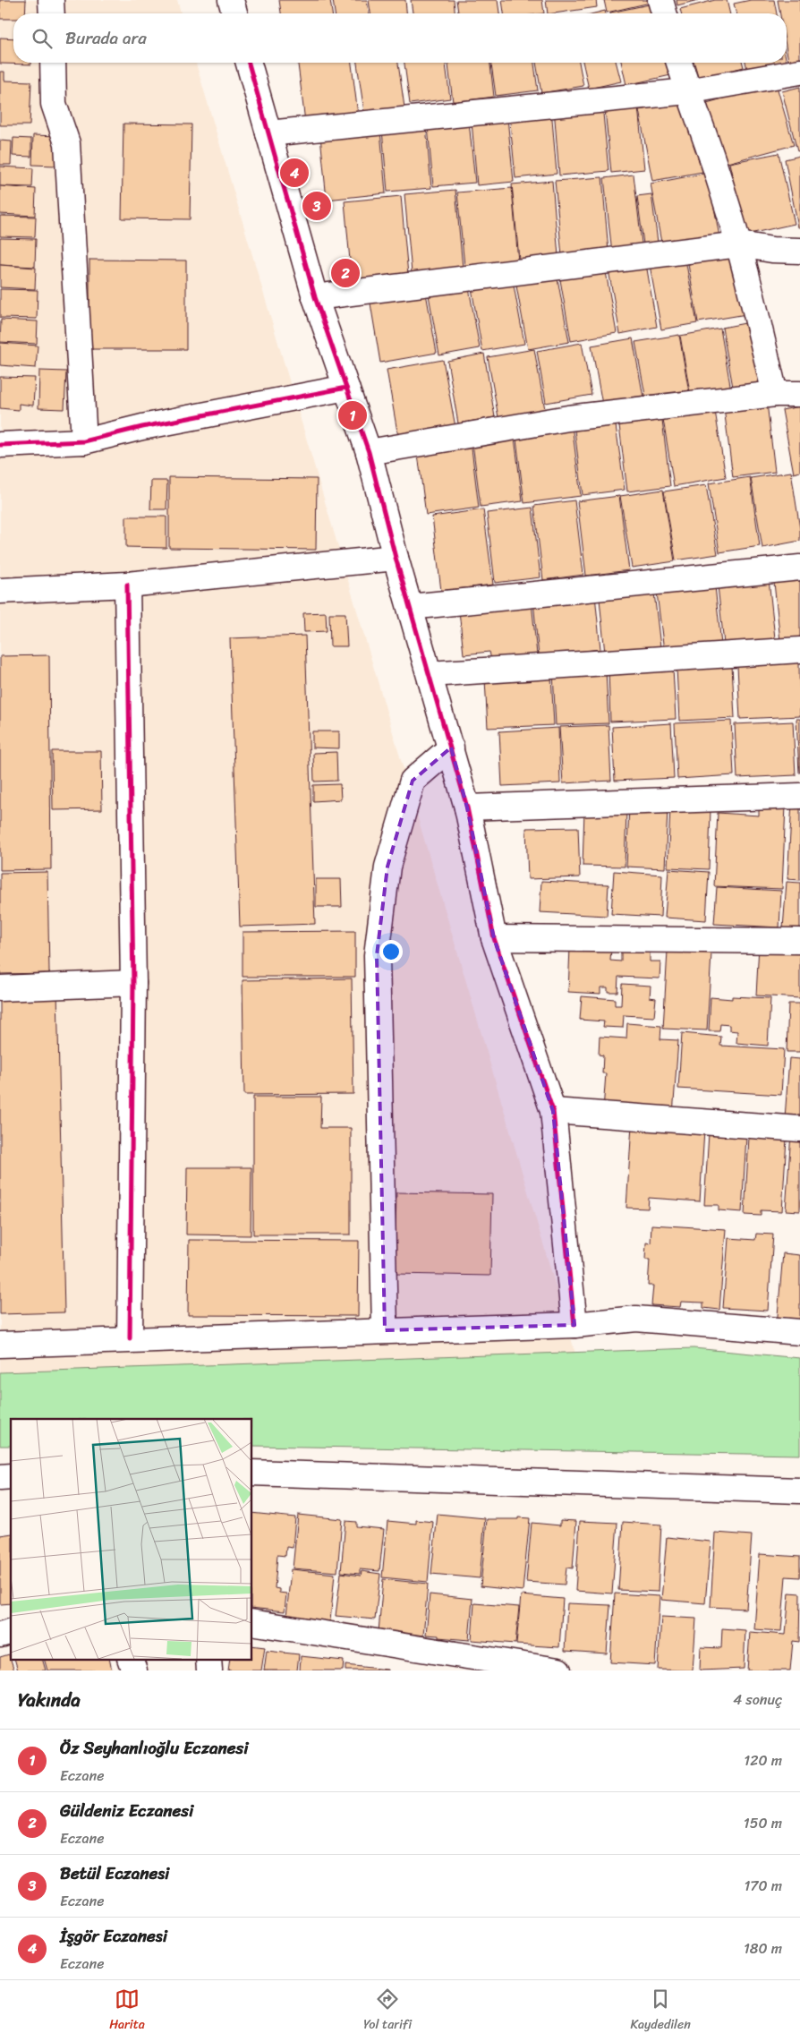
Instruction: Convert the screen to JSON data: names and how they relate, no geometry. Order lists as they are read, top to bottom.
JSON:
{
  "page": {
    "search": "Burada ara",
    "pins": [
      "4",
      "3",
      "2",
      "1"
    ],
    "heading": ["Yakında", "4 sonuç"],
    "list": [
      {
        "mark": "1",
        "name": "Öz Seyhanlıoğlu Eczanesi",
        "note": "Eczane",
        "value": "120 m"
      },
      {
        "mark": "2",
        "name": "Güldeniz Eczanesi",
        "note": "Eczane",
        "value": "150 m"
      },
      {
        "mark": "3",
        "name": "Betül Eczanesi",
        "note": "Eczane",
        "value": "170 m"
      },
      {
        "mark": "4",
        "name": "İşgör Eczanesi",
        "note": "Eczane",
        "value": "180 m"
      }
    ],
    "nav": ["Harita", "Yol tarifi", "Kaydedilen"]
  }
}
